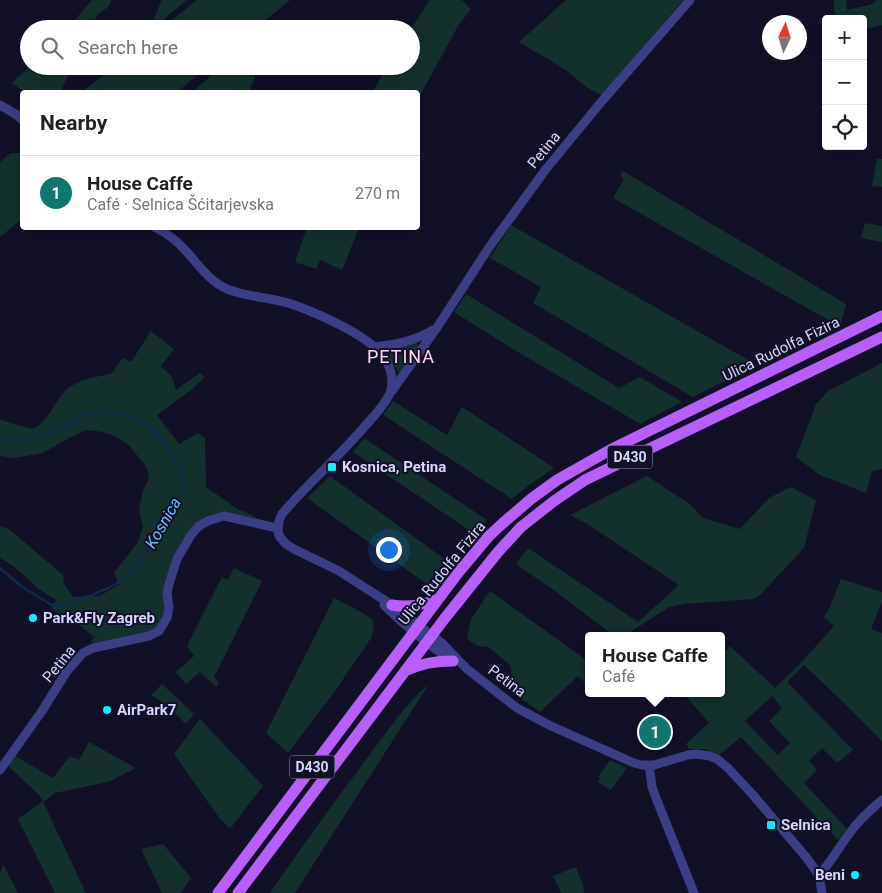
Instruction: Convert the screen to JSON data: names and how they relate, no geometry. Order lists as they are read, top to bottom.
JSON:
{
  "streets": {
    "main road": ["Ulica Rudolfa Fizira", "D430"],
    "street": ["Petina"]
  },
  "crossings": [
    ["Petina", "Ulica Rudolfa Fizira"]
  ],
  "districts": ["PETINA"],
  "water": ["Kosnica"],
  "places": {
    "transit": ["Kosnica, Petina", "Selnica"],
    "other": ["Park&Fly Zagreb", "AirPark7", "Beni"]
  },
  "north": "top",
  "page": {
    "map_buttons": ["+", "−"],
    "search": "Search here",
    "heading": "Nearby",
    "list": [
      {
        "mark": "1",
        "name": "House Caffe",
        "note": "Café · Selnica Šćitarjevska",
        "value": "270 m"
      }
    ],
    "popup": ["House Caffe", "Café"],
    "pins": "1"
  }
}
